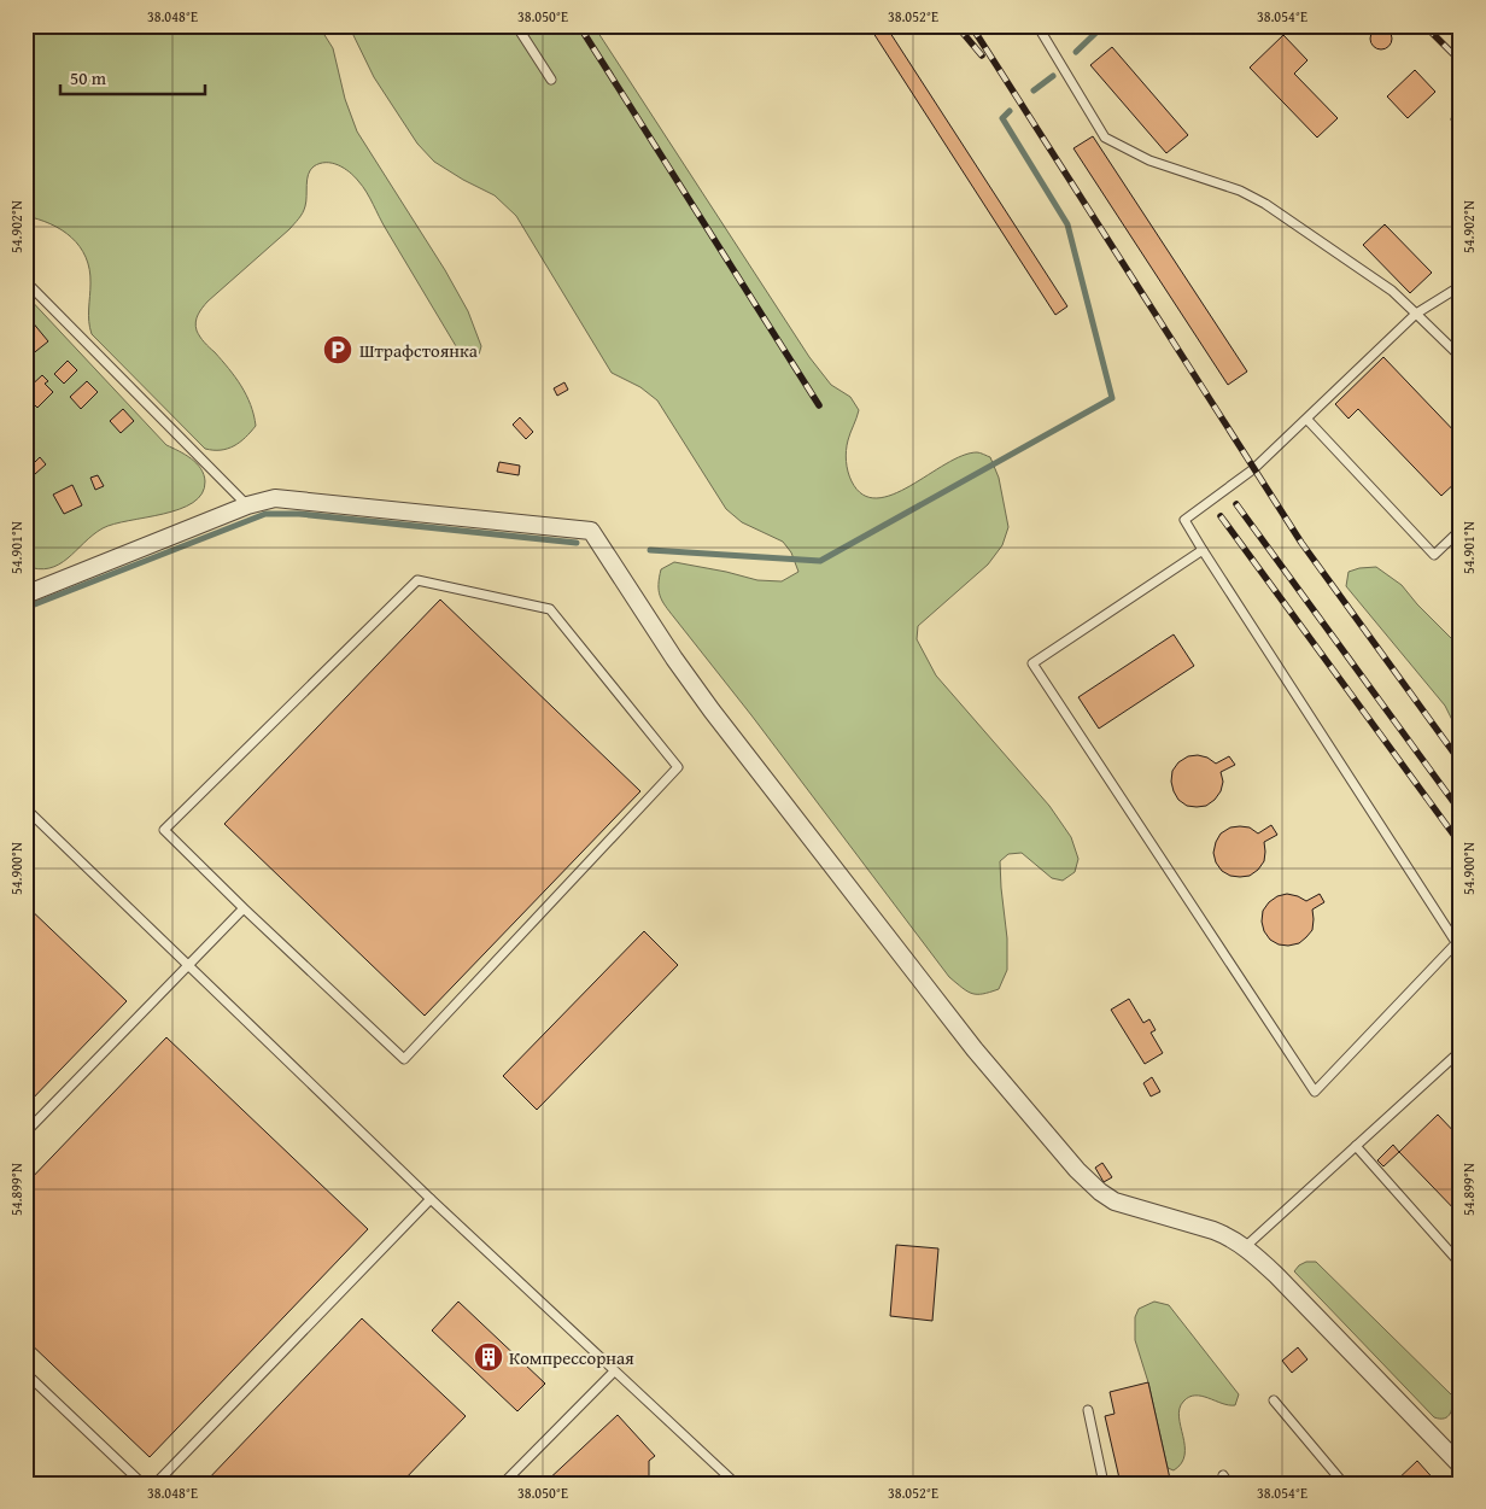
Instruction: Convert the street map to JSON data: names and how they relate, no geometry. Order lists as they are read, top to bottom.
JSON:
{
  "places": {
    "parking": ["Штрафстоянка"],
    "building": ["Компрессорная"]
  },
  "scale_bar": "50 m",
  "coordinates": [
    "38.048°E",
    "38.050°E",
    "38.052°E",
    "38.054°E",
    "54.902°N",
    "54.901°N",
    "54.900°N",
    "54.899°N"
  ]
}
